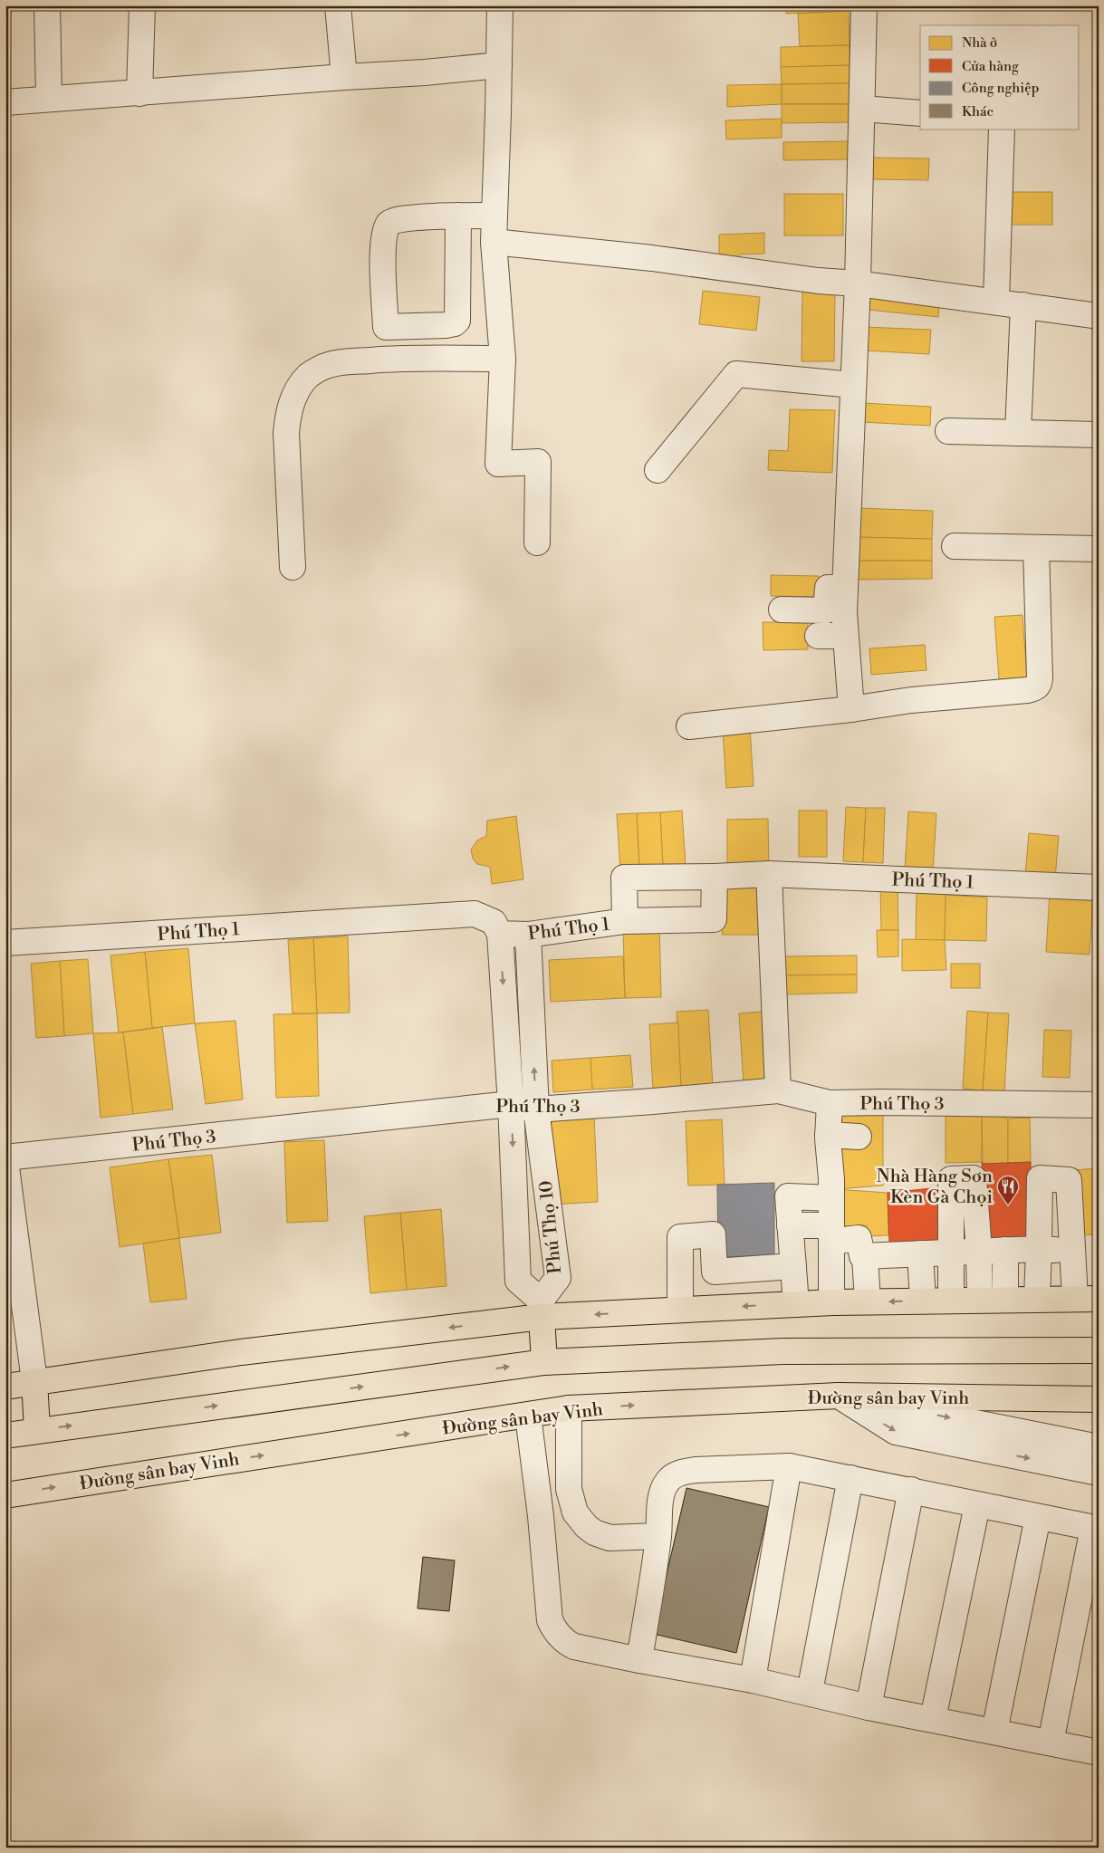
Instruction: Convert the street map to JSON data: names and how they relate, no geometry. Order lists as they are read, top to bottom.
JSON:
{
  "streets": {
    "main road": ["Đường sân bay Vinh"],
    "street": ["Phú Thọ 1", "Phú Thọ 3", "Phú Thọ 10"]
  },
  "crossings": [
    ["Phú Thọ 1", "Phú Thọ 10"],
    ["Phú Thọ 3", "Phú Thọ 10"]
  ],
  "places": {
    "restaurant": ["Nhà Hàng Sơn Kèn Gà Chọi"]
  },
  "legend": [
    "Nhà ở",
    "Cửa hàng",
    "Công nghiệp",
    "Khác"
  ]
}
